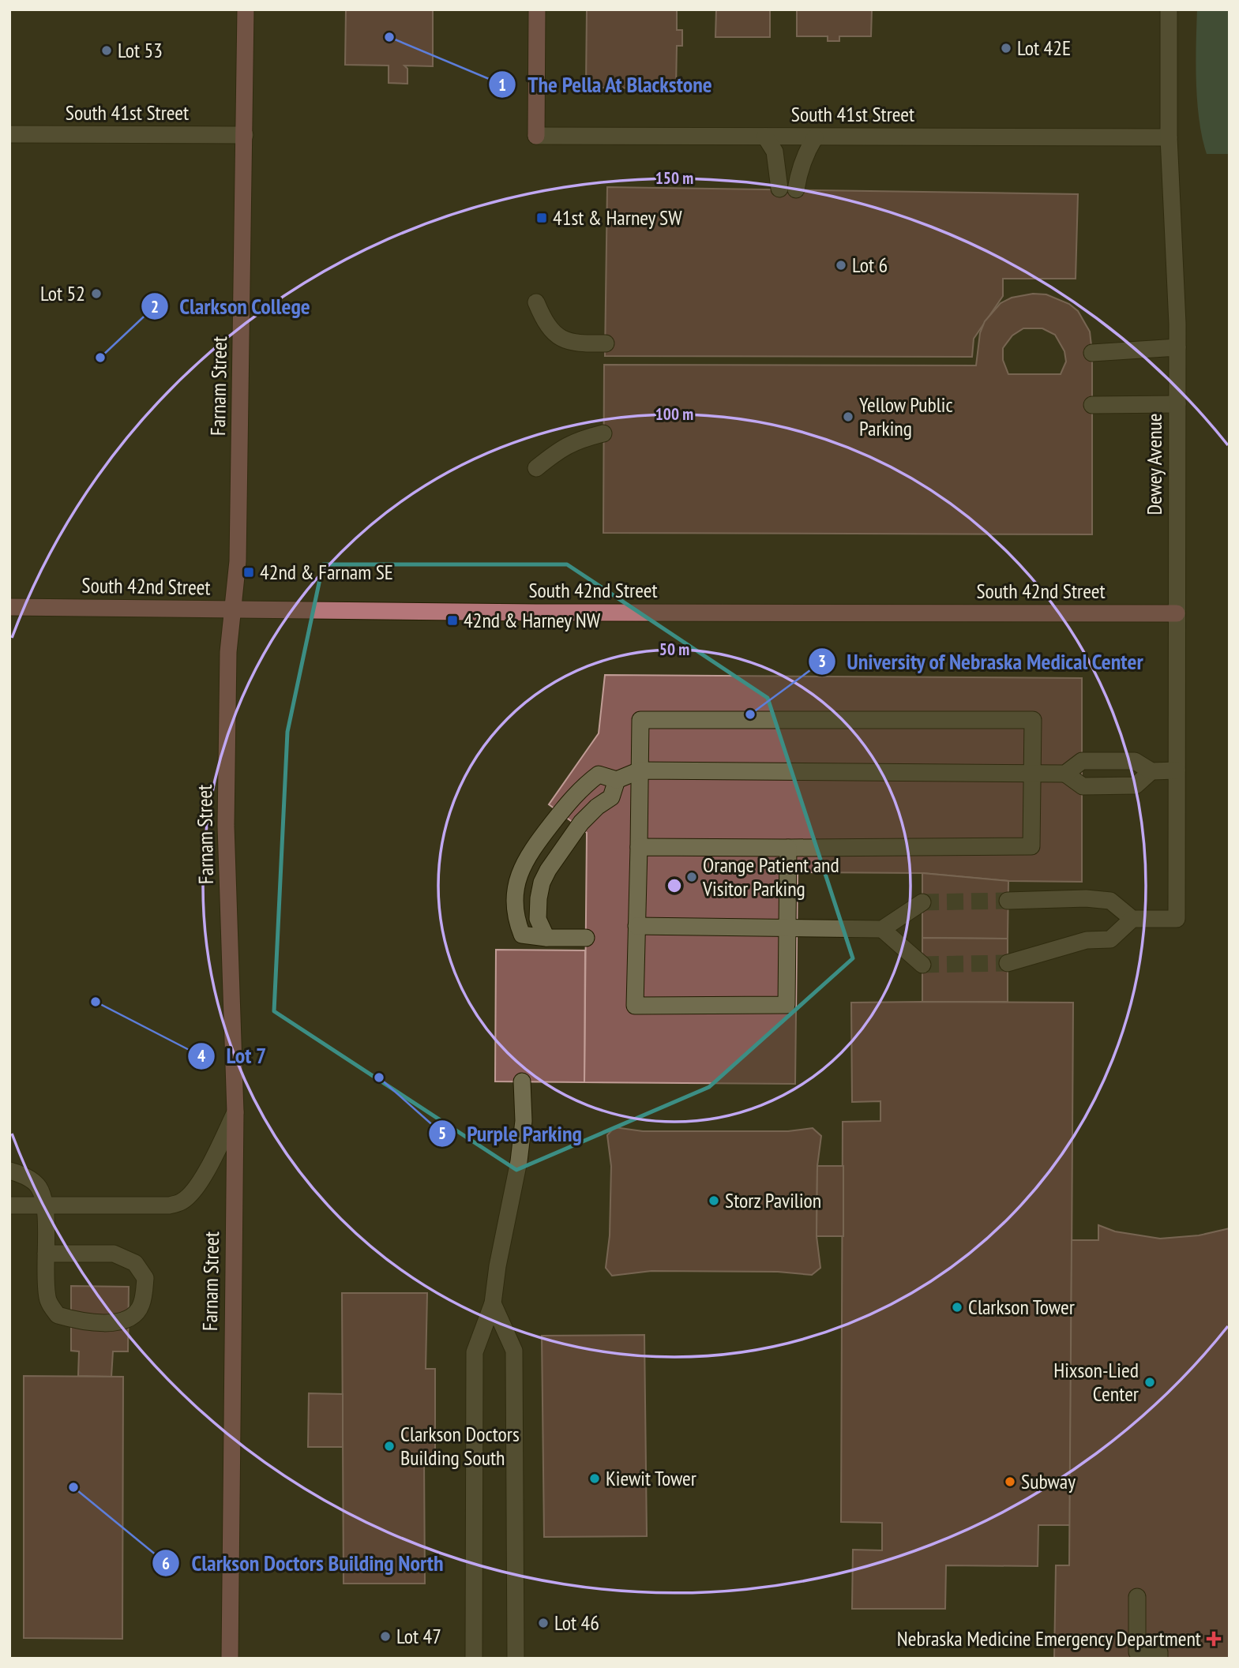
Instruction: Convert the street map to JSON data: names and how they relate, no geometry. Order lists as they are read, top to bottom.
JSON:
{
  "streets": {
    "main road": ["Farnam Street", "South 42nd Street"],
    "street": ["South 41st Street", "Dewey Avenue"]
  },
  "crossings": [
    ["South 41st Street", "Farnam Street"],
    ["South 41st Street", "Dewey Avenue"],
    ["Farnam Street", "South 42nd Street"],
    ["Dewey Avenue", "South 42nd Street"]
  ],
  "places": {
    "other": [
      "The Pella At Blackstone",
      "Lot 42E",
      "Lot 53",
      "Lot 6",
      "Lot 52",
      "Clarkson College",
      "Yellow Public Parking",
      "University of Nebraska Medical Center",
      "Orange Patient and Visitor Parking",
      "Lot 7",
      "Purple Parking",
      "Storz Pavilion",
      "Clarkson Tower",
      "Hixson-Lied Center",
      "Clarkson Doctors Building South",
      "Kiewit Tower",
      "Subway",
      "Clarkson Doctors Building North",
      "Lot 46",
      "Lot 47"
    ],
    "transit": ["41st & Harney SW", "42nd & Farnam SE", "42nd & Harney NW"],
    "health": ["Nebraska Medicine Emergency Department"]
  },
  "rings": ["150 m", "100 m", "50 m"]
}
